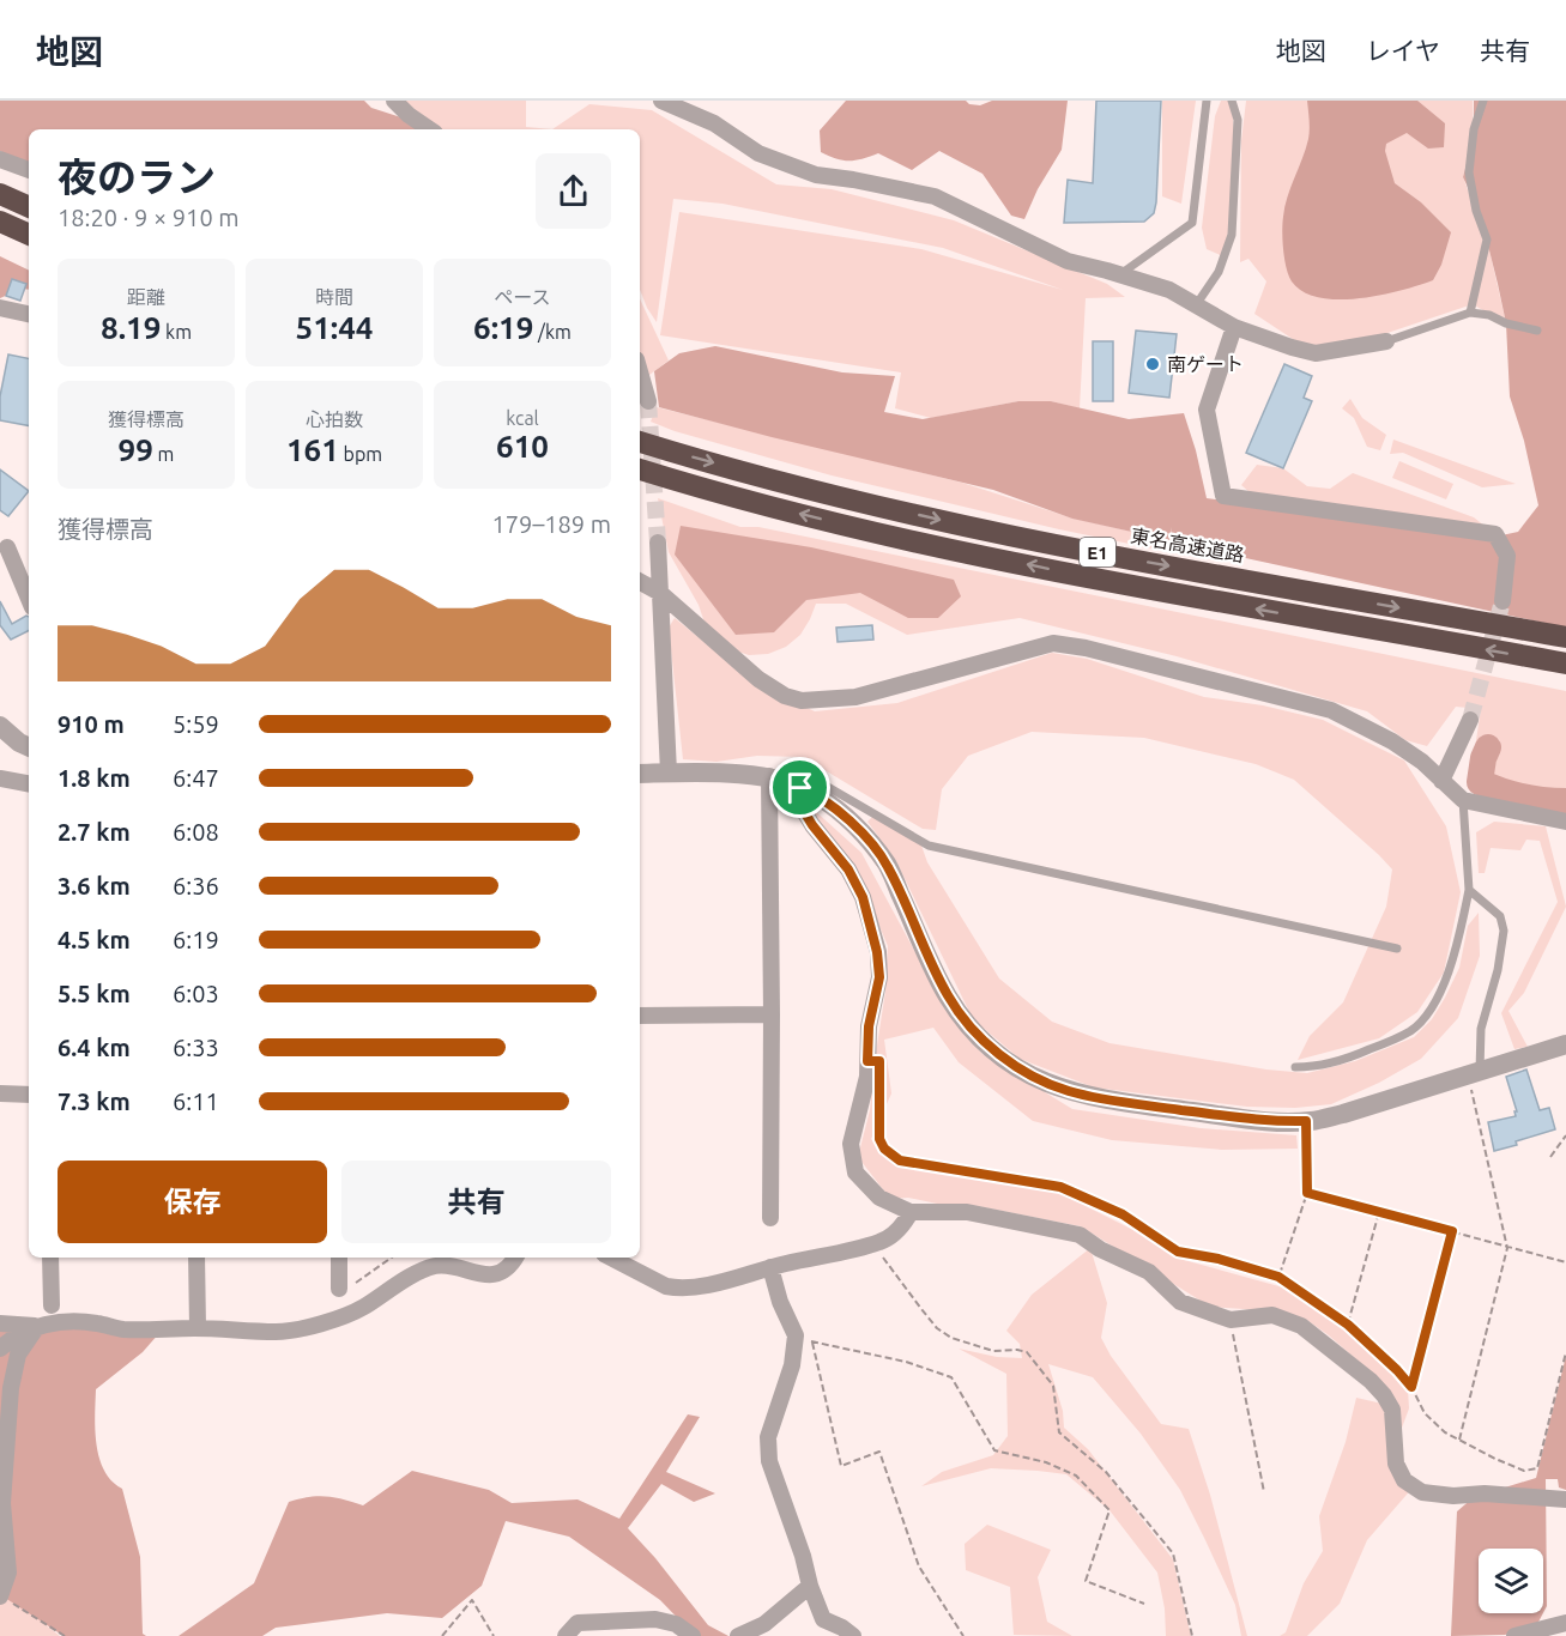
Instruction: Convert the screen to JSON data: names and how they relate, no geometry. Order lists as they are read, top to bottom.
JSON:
{
  "streets": {
    "highway": ["東名高速道路", "E1"]
  },
  "places": ["南ゲート"],
  "page": {
    "header": "地図",
    "nav": ["地図", "レイヤ", "共有"],
    "heading": ["夜のラン", "18:20 · 9 × 910 m"],
    "stats": [
      ["距離", "8.19 km"],
      ["時間", "51:44"],
      ["ペース", "6:19 /km"],
      ["獲得標高", "99 m"],
      ["心拍数", "161 bpm"],
      ["kcal", "610"]
    ],
    "chart": ["獲得標高", "179–189 m"],
    "list": [
      {
        "name": "910 m",
        "note": "5:59"
      },
      {
        "name": "1.8 km",
        "note": "6:47"
      },
      {
        "name": "2.7 km",
        "note": "6:08"
      },
      {
        "name": "3.6 km",
        "note": "6:36"
      },
      {
        "name": "4.5 km",
        "note": "6:19"
      },
      {
        "name": "5.5 km",
        "note": "6:03"
      },
      {
        "name": "6.4 km",
        "note": "6:33"
      },
      {
        "name": "7.3 km",
        "note": "6:11"
      }
    ],
    "buttons": ["保存", "共有"]
  }
}
